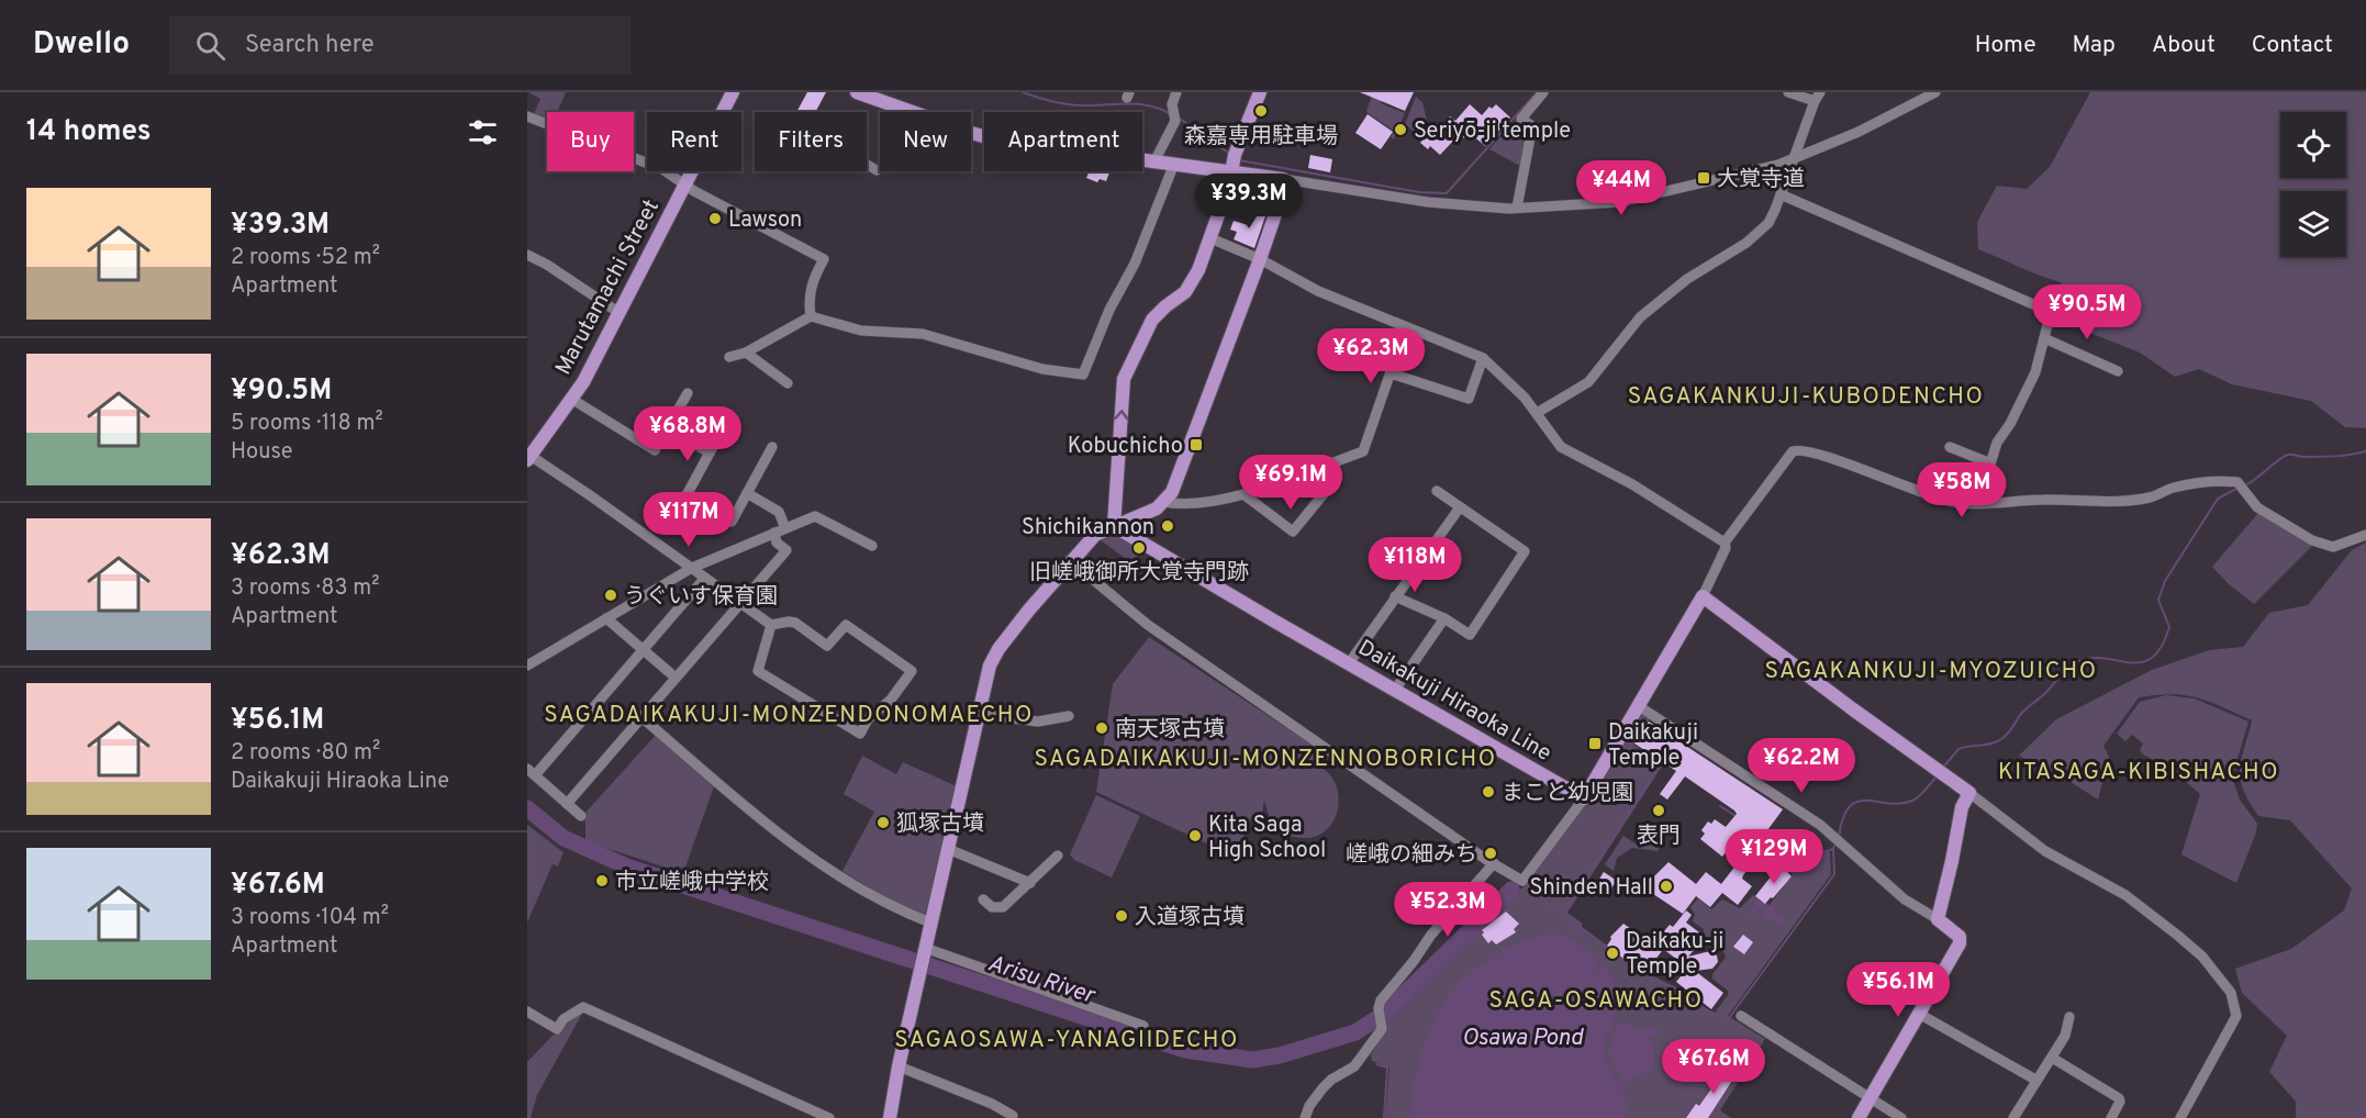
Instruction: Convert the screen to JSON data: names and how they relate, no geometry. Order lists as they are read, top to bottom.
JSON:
{
  "streets": {
    "main road": ["Marutamachi Street", "Daikakuji Hiraoka Line"]
  },
  "districts": [
    "SAGAKANKUJI-KUBODENCHO",
    "SAGAKANKUJI-MYOZUICHO",
    "SAGADAIKAKUJI-MONZENDONOMAECHO",
    "SAGADAIKAKUJI-MONZENNOBORICHO",
    "KITASAGA-KIBISHACHO",
    "SAGA-OSAWACHO",
    "SAGAOSAWA-YANAGIIDECHO"
  ],
  "water": ["Arisu River", "Osawa Pond"],
  "places": {
    "other": [
      "森嘉専用駐車場",
      "Seriyō-ji temple",
      "Lawson",
      "Shichikannon",
      "旧嵯峨御所大覚寺門跡",
      "うぐいす保育園",
      "南天塚古墳",
      "まこと幼児園",
      "表門",
      "狐塚古墳",
      "Kita Saga High School",
      "嵯峨の細みち",
      "市立嵯峨中学校",
      "Shinden Hall",
      "入道塚古墳",
      "Daikaku-ji Temple"
    ],
    "transit": ["大覚寺道", "Kobuchicho", "Daikakuji Temple"]
  },
  "page": {
    "header": "Dwello",
    "search": "Search here",
    "nav": [
      "Home",
      "Map",
      "About",
      "Contact"
    ],
    "heading": "14 homes",
    "chip": [
      "Buy",
      "Rent",
      "Filters",
      "New",
      "Apartment"
    ],
    "price": [
      "¥44M",
      "¥39.3M",
      "¥90.5M",
      "¥62.3M",
      "¥68.8M",
      "¥69.1M",
      "¥58M",
      "¥117M",
      "¥118M",
      "¥62.2M",
      "¥129M",
      "¥52.3M",
      "¥56.1M",
      "¥67.6M"
    ],
    "list": [
      {
        "name": "¥39.3M",
        "note": "2 rooms · 52 m² · Apartment"
      },
      {
        "name": "¥90.5M",
        "note": "5 rooms · 118 m² · House"
      },
      {
        "name": "¥62.3M",
        "note": "3 rooms · 83 m² · Apartment"
      },
      {
        "name": "¥56.1M",
        "note": "2 rooms · 80 m² · Daikakuji Hiraoka Line"
      },
      {
        "name": "¥67.6M",
        "note": "3 rooms · 104 m² · Apartment"
      }
    ]
  }
}
